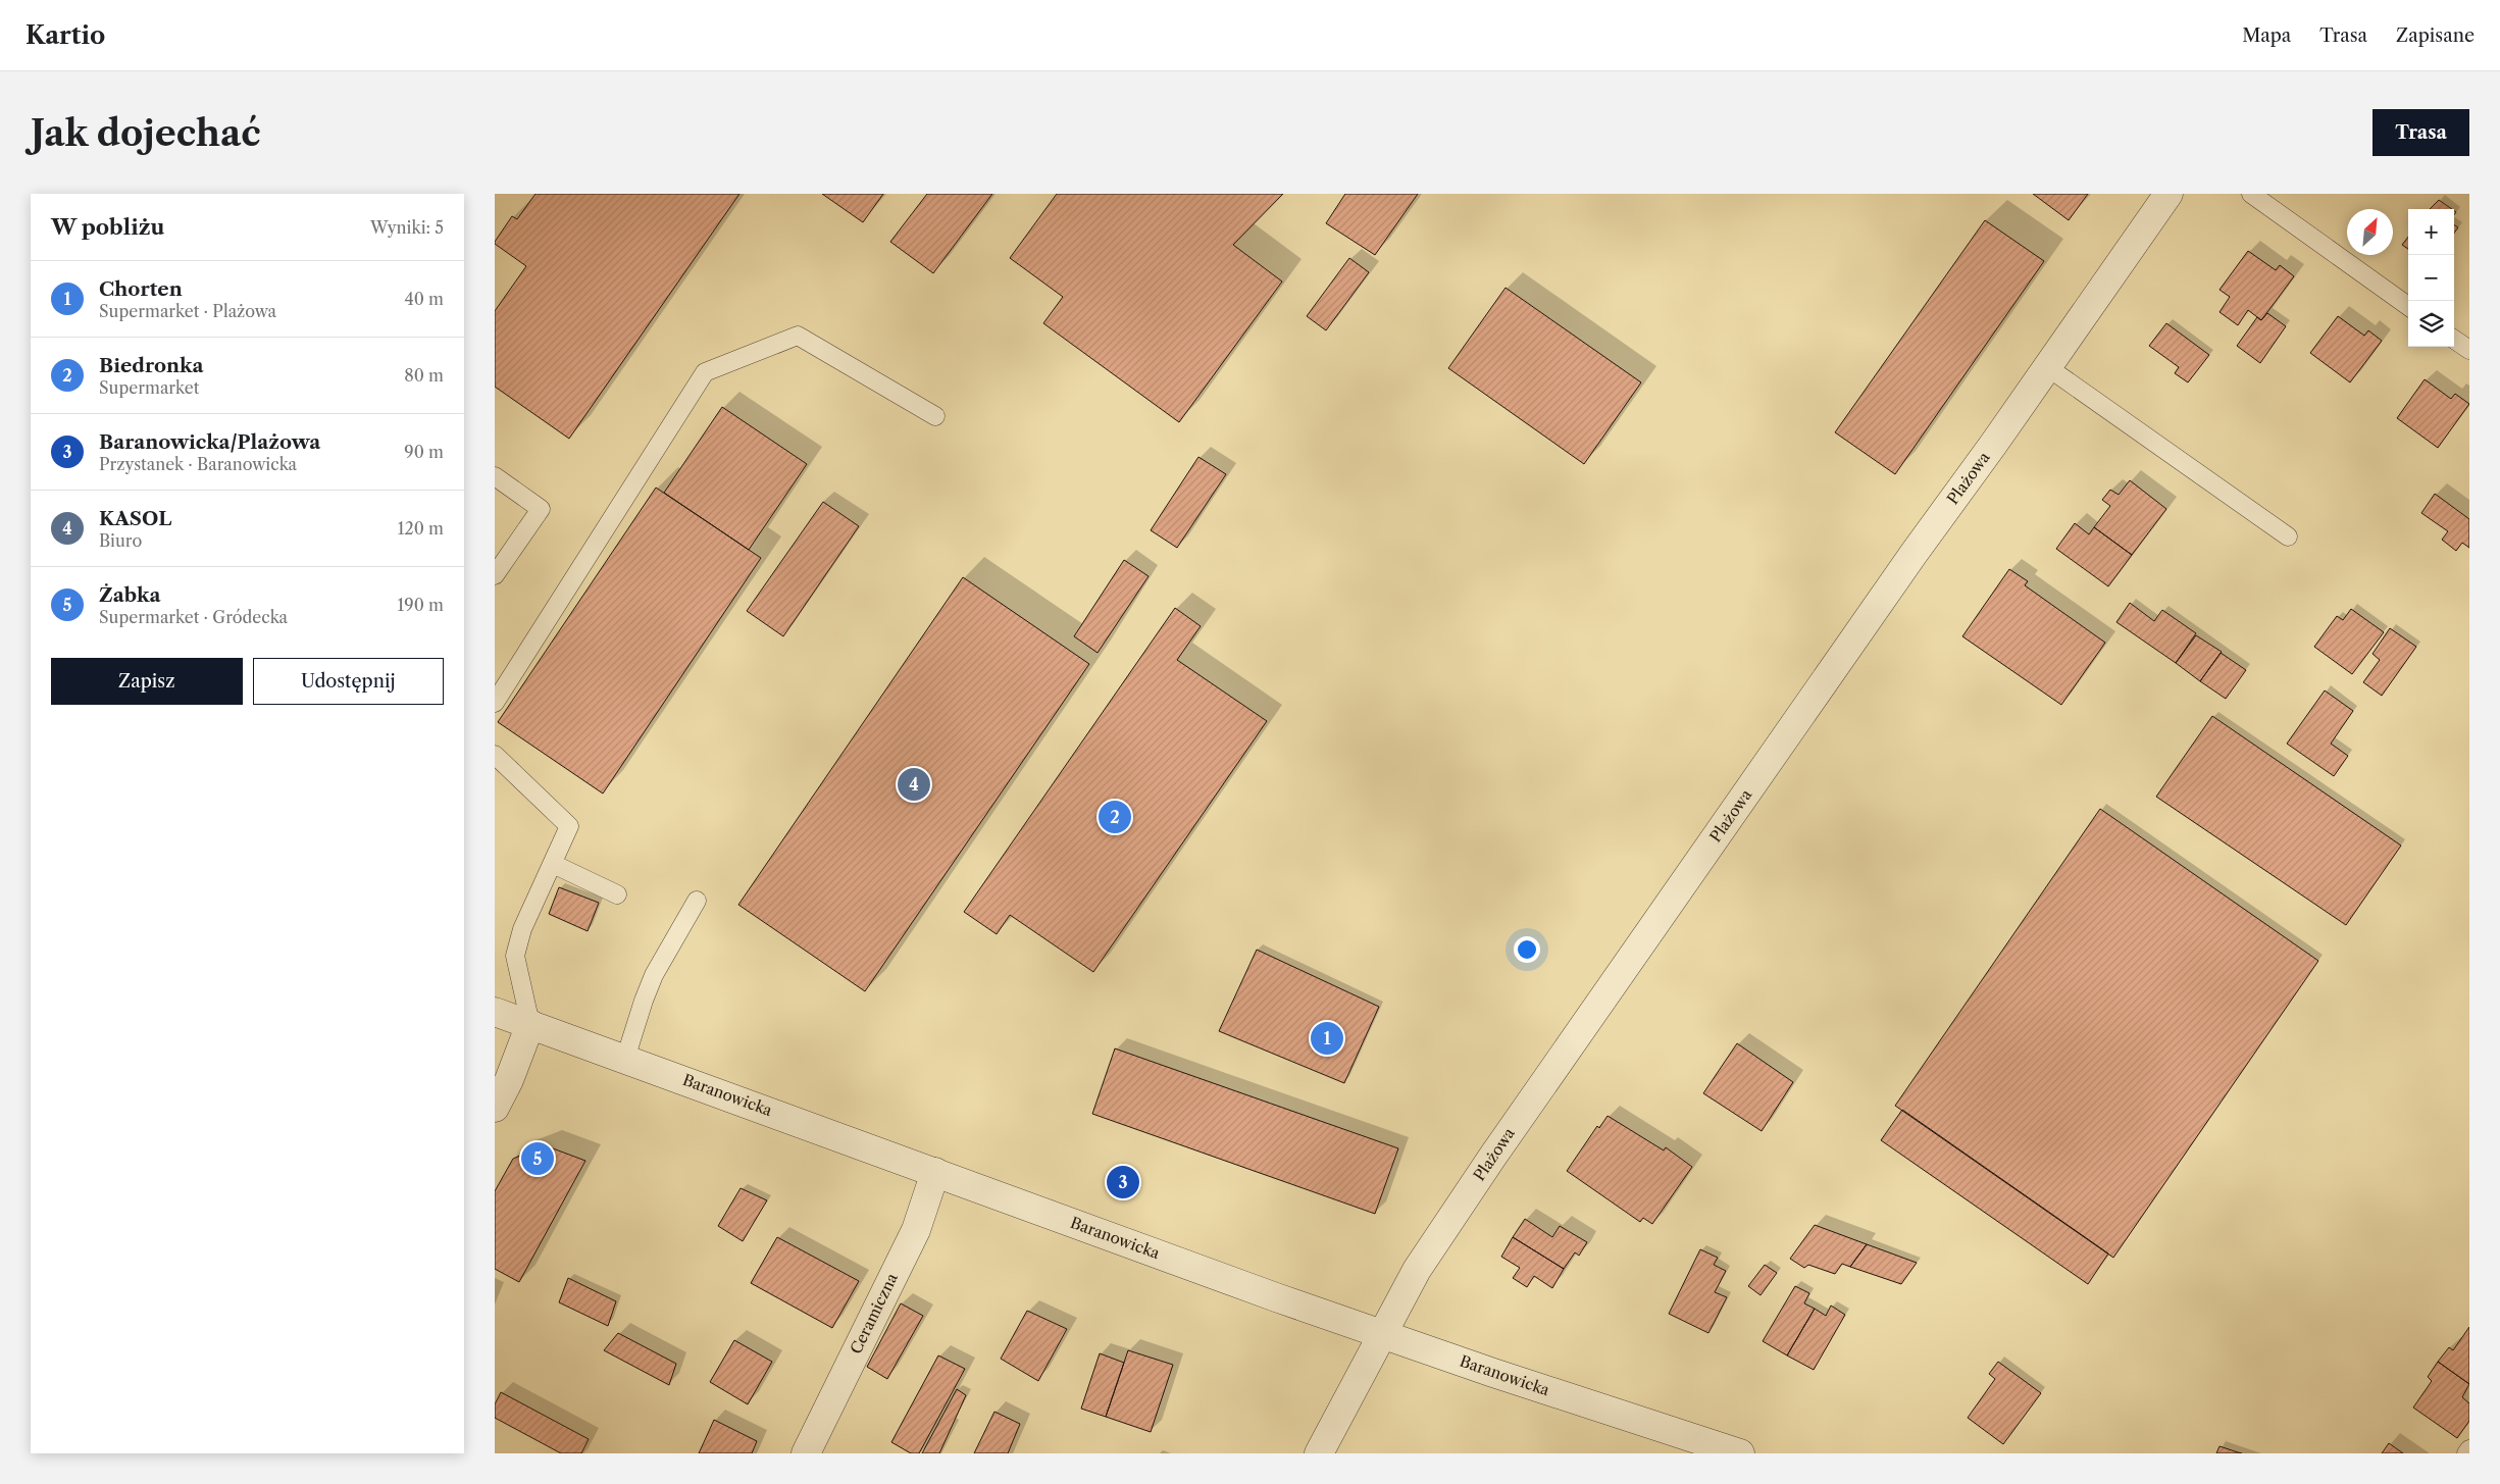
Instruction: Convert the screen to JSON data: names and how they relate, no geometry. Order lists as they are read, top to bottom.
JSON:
{
  "streets": {
    "street": ["Plażowa", "Baranowicka", "Ceramiczna"]
  },
  "crossings": [
    ["Plażowa", "Baranowicka"],
    ["Baranowicka", "Ceramiczna"]
  ],
  "north": "top right",
  "page": {
    "header": "Kartio",
    "nav": ["Mapa", "Trasa", "Zapisane"],
    "buttons": [
      "Trasa",
      ["Zapisz", "Udostępnij"]
    ],
    "title": "Jak dojechać",
    "heading": ["W pobliżu", "Wyniki: 5"],
    "map_buttons": ["+", "−"],
    "list": [
      {
        "mark": "1",
        "name": "Chorten",
        "note": "Supermarket · Plażowa",
        "value": "40 m"
      },
      {
        "mark": "2",
        "name": "Biedronka",
        "note": "Supermarket",
        "value": "80 m"
      },
      {
        "mark": "3",
        "name": "Baranowicka/Plażowa",
        "note": "Przystanek · Baranowicka",
        "value": "90 m"
      },
      {
        "mark": "4",
        "name": "KASOL",
        "note": "Biuro",
        "value": "120 m"
      },
      {
        "mark": "5",
        "name": "Żabka",
        "note": "Supermarket · Gródecka",
        "value": "190 m"
      }
    ],
    "pins": [
      "4",
      "2",
      "1",
      "5",
      "3"
    ]
  }
}
